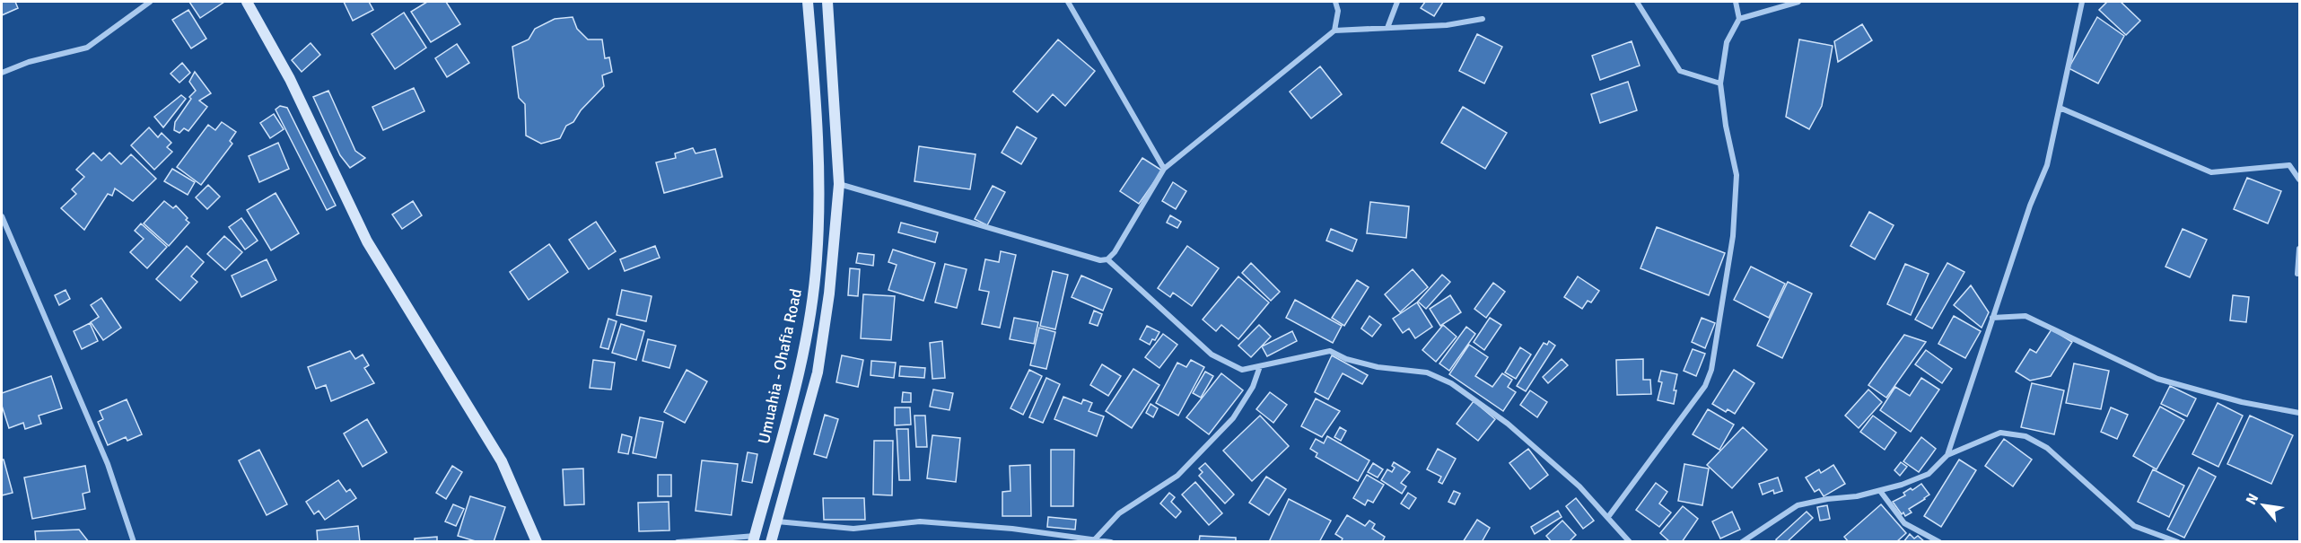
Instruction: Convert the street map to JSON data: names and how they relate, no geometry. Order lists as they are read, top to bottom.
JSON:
{
  "streets": {
    "main road": ["Umuahia - Ohafia Road"]
  },
  "north": "top left"
}
